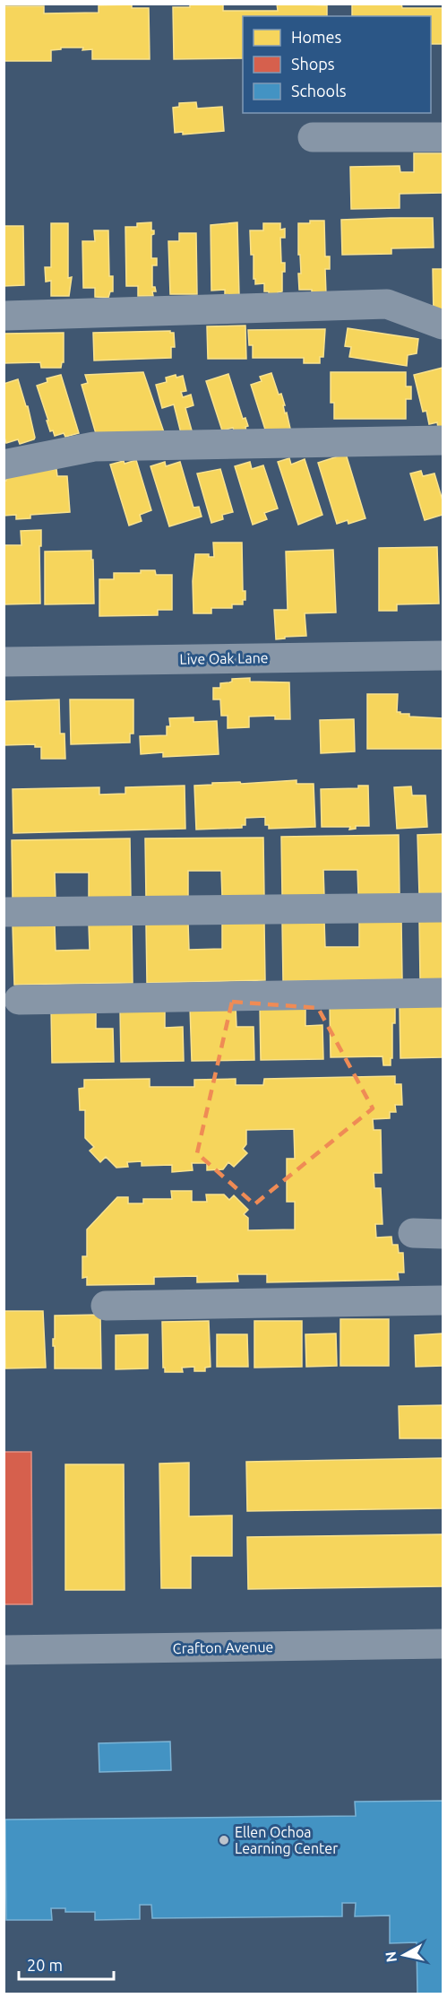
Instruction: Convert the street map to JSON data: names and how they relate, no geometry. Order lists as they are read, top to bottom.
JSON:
{
  "streets": {
    "street": ["Live Oak Lane", "Crafton Avenue"]
  },
  "places": ["Ellen Ochoa Learning Center"],
  "legend": ["Homes", "Shops", "Schools"],
  "scale_bar": "20 m",
  "north": "left"
}
